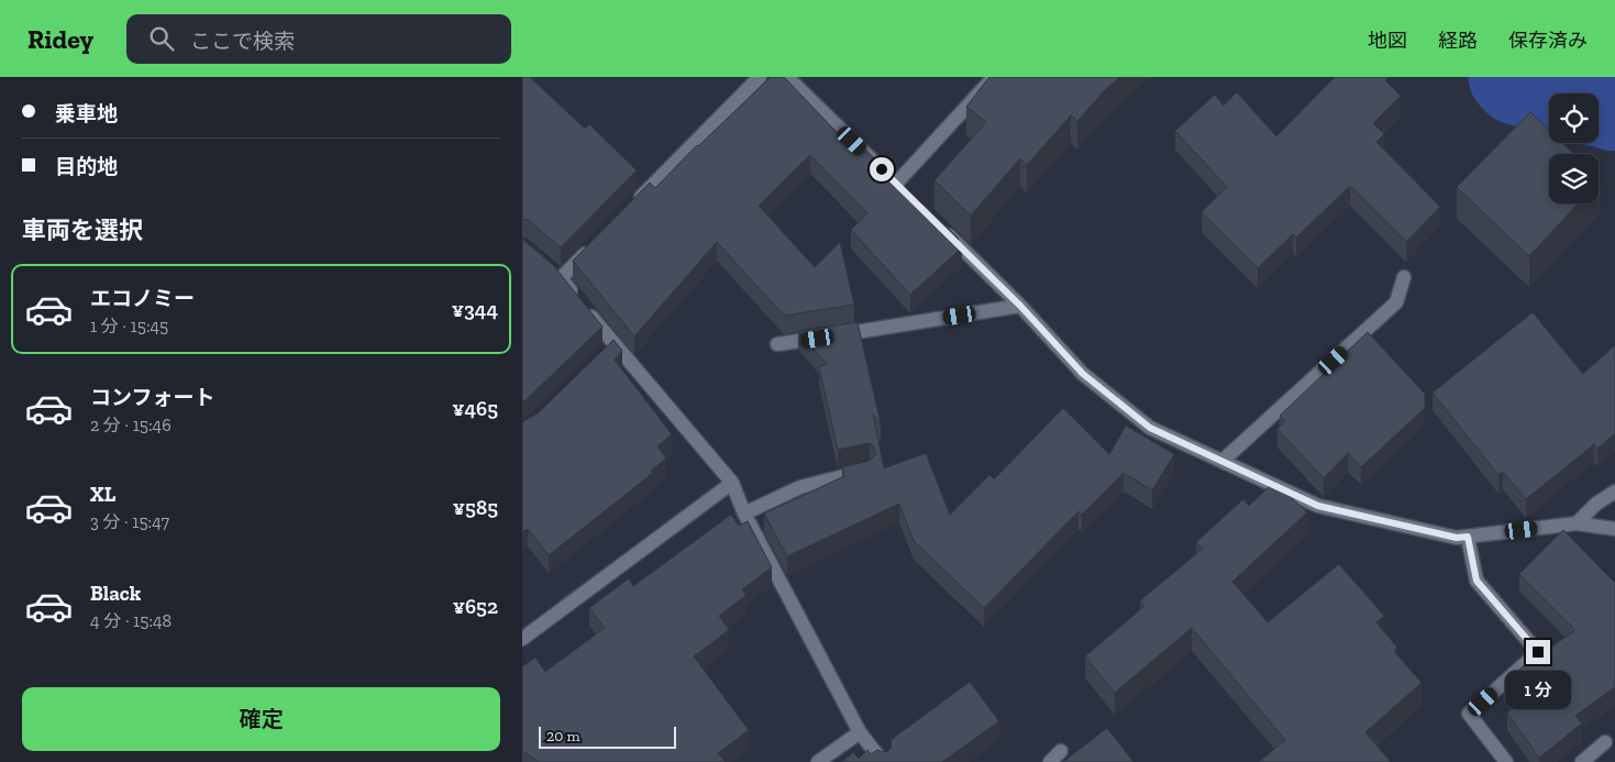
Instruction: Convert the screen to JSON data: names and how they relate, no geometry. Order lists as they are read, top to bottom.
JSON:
{
  "scale_bar": "20 m",
  "page": {
    "header": "Ridey",
    "search": "ここで検索",
    "nav": ["地図", "経路", "保存済み"],
    "banner": ["乗車地", "目的地"],
    "heading": "車両を選択",
    "list": [
      {
        "name": "エコノミー",
        "note": "1 分 · 15:45",
        "value": "¥344"
      },
      {
        "name": "コンフォート",
        "note": "2 分 · 15:46",
        "value": "¥465"
      },
      {
        "name": "XL",
        "note": "3 分 · 15:47",
        "value": "¥585"
      },
      {
        "name": "Black",
        "note": "4 分 · 15:48",
        "value": "¥652"
      }
    ],
    "bubble": "1 分",
    "buttons": "確定",
    "scale": "20 m"
  }
}
